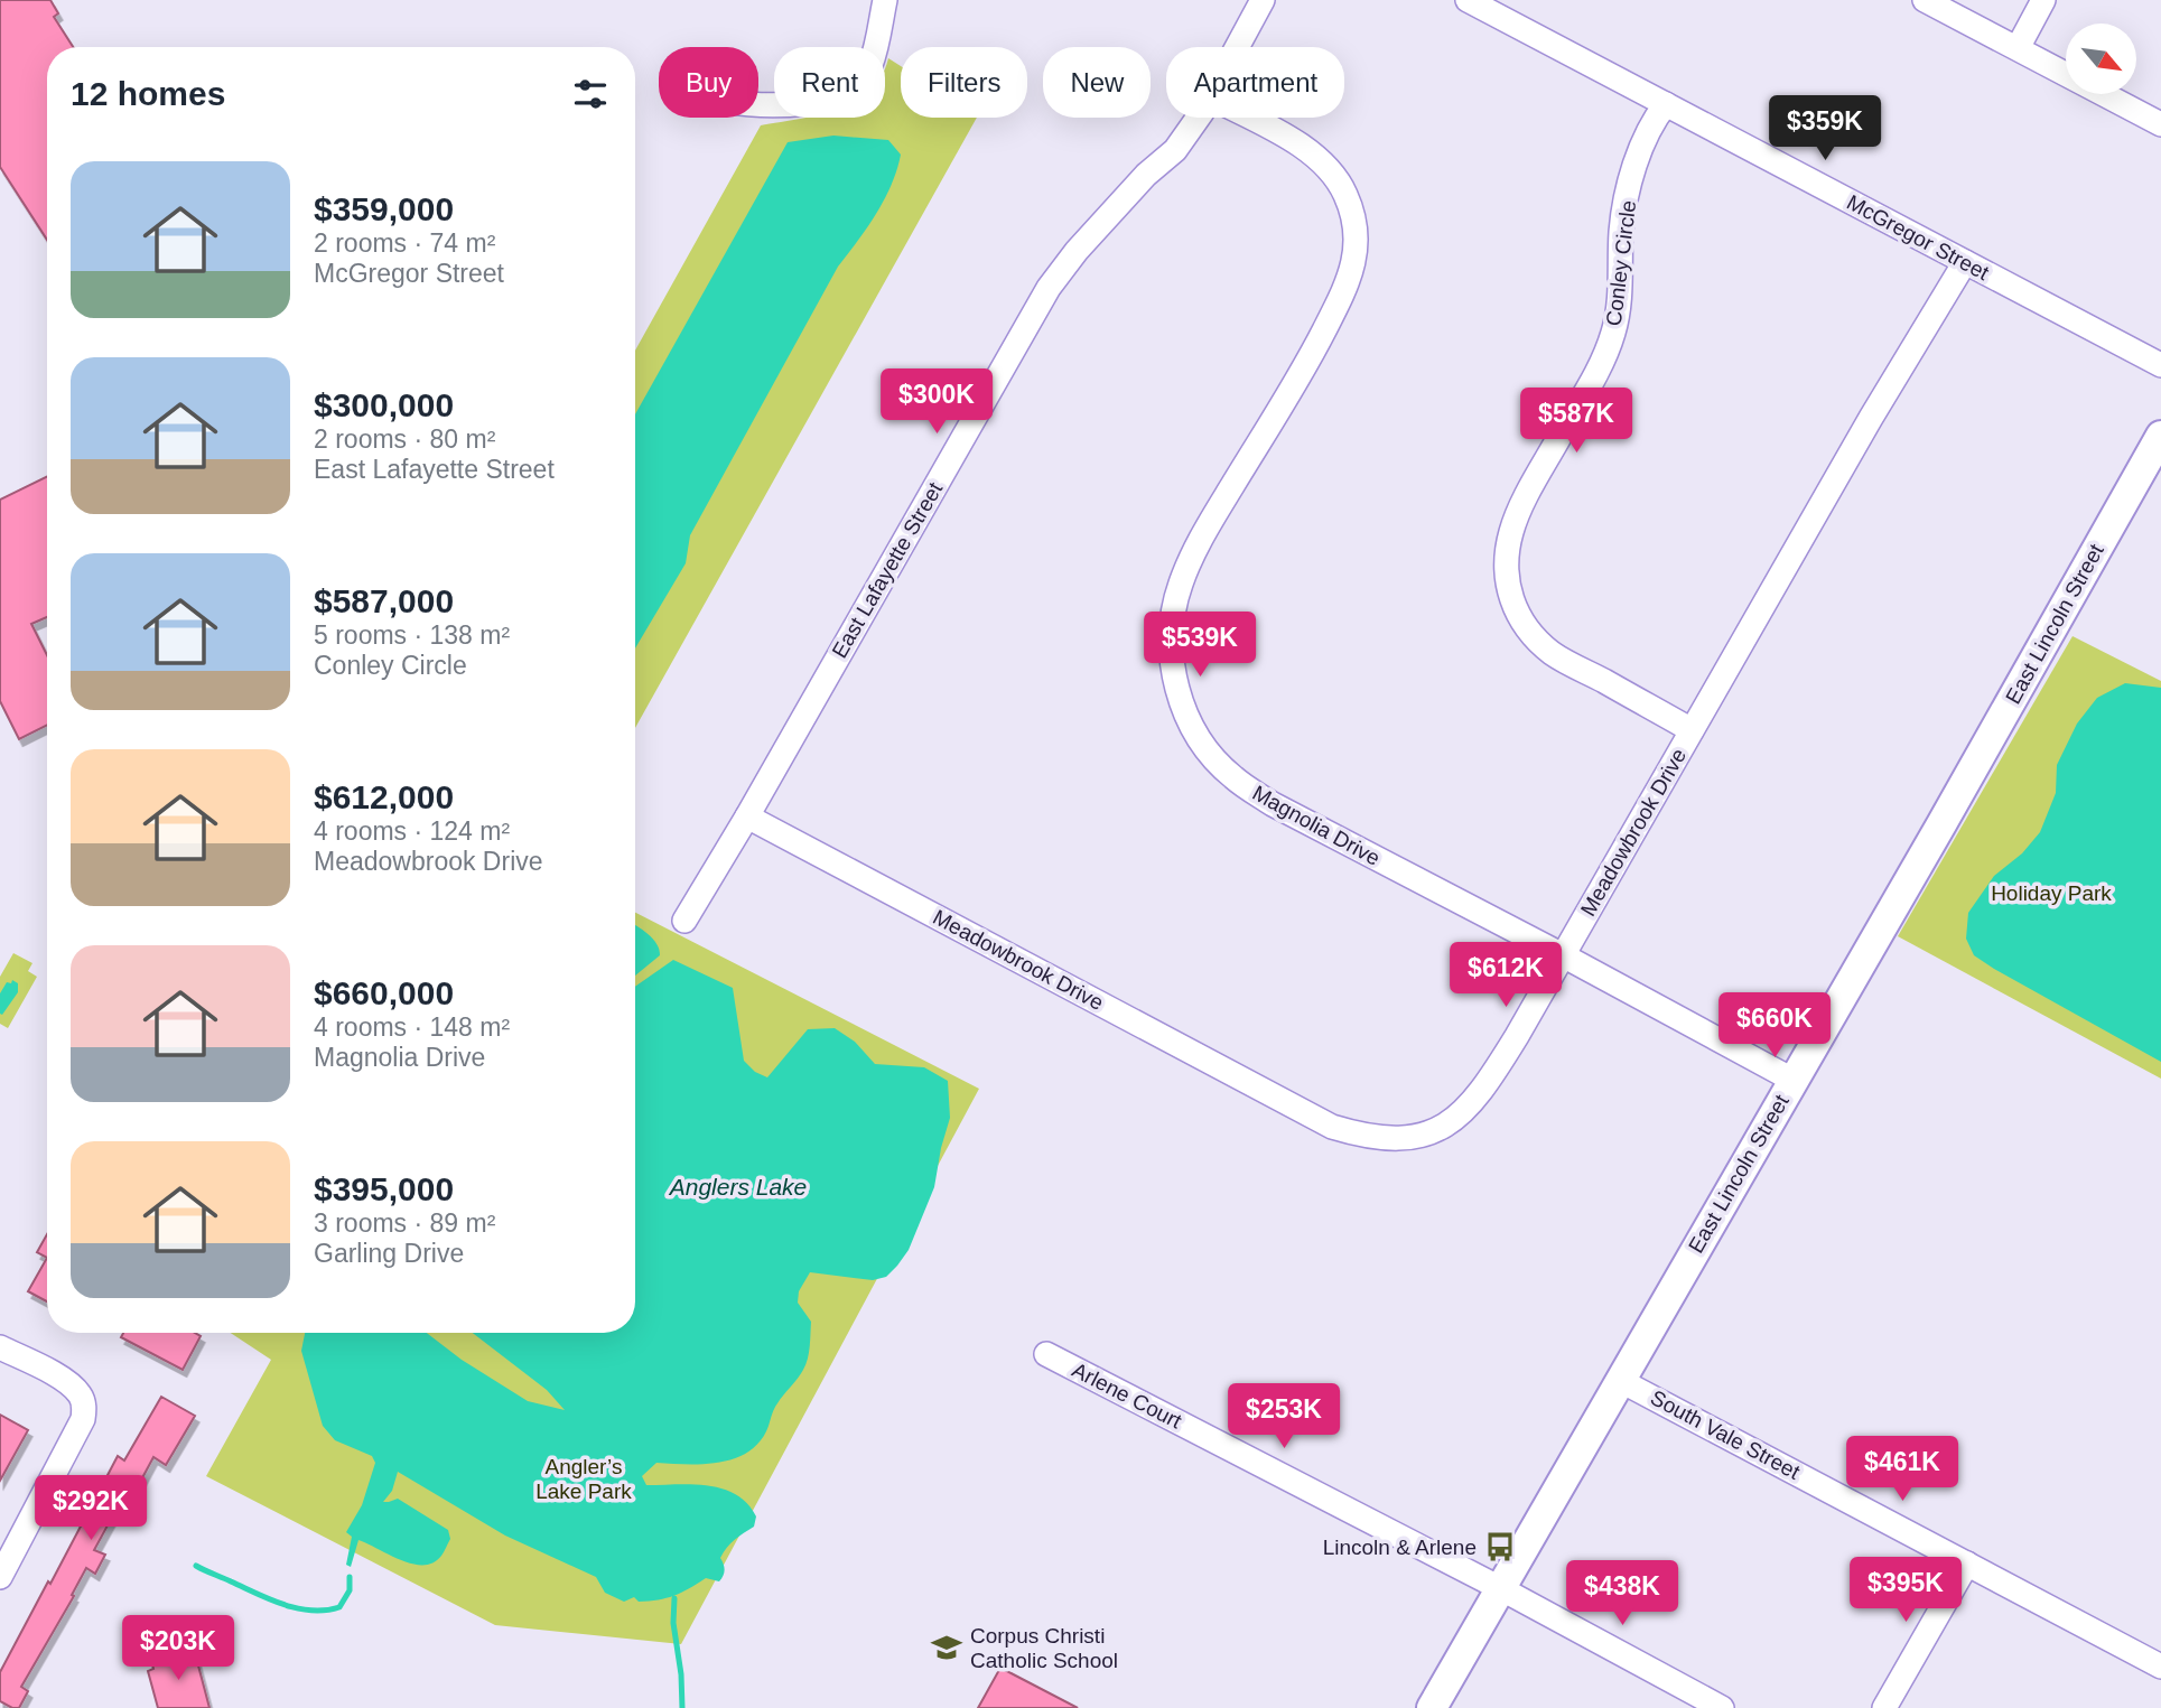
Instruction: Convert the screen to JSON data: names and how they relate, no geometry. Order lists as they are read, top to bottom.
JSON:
{
  "streets": {
    "main road": ["East Lincoln Street"],
    "street": [
      "McGregor Street",
      "Conley Circle",
      "East Lafayette Street",
      "Magnolia Drive",
      "Meadowbrook Drive",
      "Arlene Court",
      "South Vale Street"
    ]
  },
  "crossings": [
    ["McGregor Street", "Conley Circle"],
    ["McGregor Street", "Meadowbrook Drive"],
    ["Conley Circle", "Meadowbrook Drive"],
    ["East Lafayette Street", "Meadowbrook Drive"],
    ["East Lincoln Street", "Magnolia Drive"],
    ["East Lincoln Street", "Arlene Court"],
    ["East Lincoln Street", "South Vale Street"],
    ["Magnolia Drive", "Meadowbrook Drive"]
  ],
  "water": ["Anglers Lake"],
  "parks": ["Holiday Park", "Angler’s Lake Park"],
  "places": {
    "bus stop": ["Lincoln & Arlene"],
    "school or university": ["Corpus Christi Catholic School"]
  },
  "north": "bottom right",
  "page": {
    "chip": [
      "Buy",
      "Rent",
      "Filters",
      "New",
      "Apartment"
    ],
    "heading": "12 homes",
    "price": [
      "$359K",
      "$300K",
      "$587K",
      "$539K",
      "$612K",
      "$660K",
      "$253K",
      "$461K",
      "$292K",
      "$395K",
      "$438K",
      "$203K"
    ],
    "list": [
      {
        "name": "$359,000",
        "note": "2 rooms · 74 m² · McGregor Street"
      },
      {
        "name": "$300,000",
        "note": "2 rooms · 80 m² · East Lafayette Street"
      },
      {
        "name": "$587,000",
        "note": "5 rooms · 138 m² · Conley Circle"
      },
      {
        "name": "$612,000",
        "note": "4 rooms · 124 m² · Meadowbrook Drive"
      },
      {
        "name": "$660,000",
        "note": "4 rooms · 148 m² · Magnolia Drive"
      },
      {
        "name": "$395,000",
        "note": "3 rooms · 89 m² · Garling Drive"
      }
    ]
  }
}
